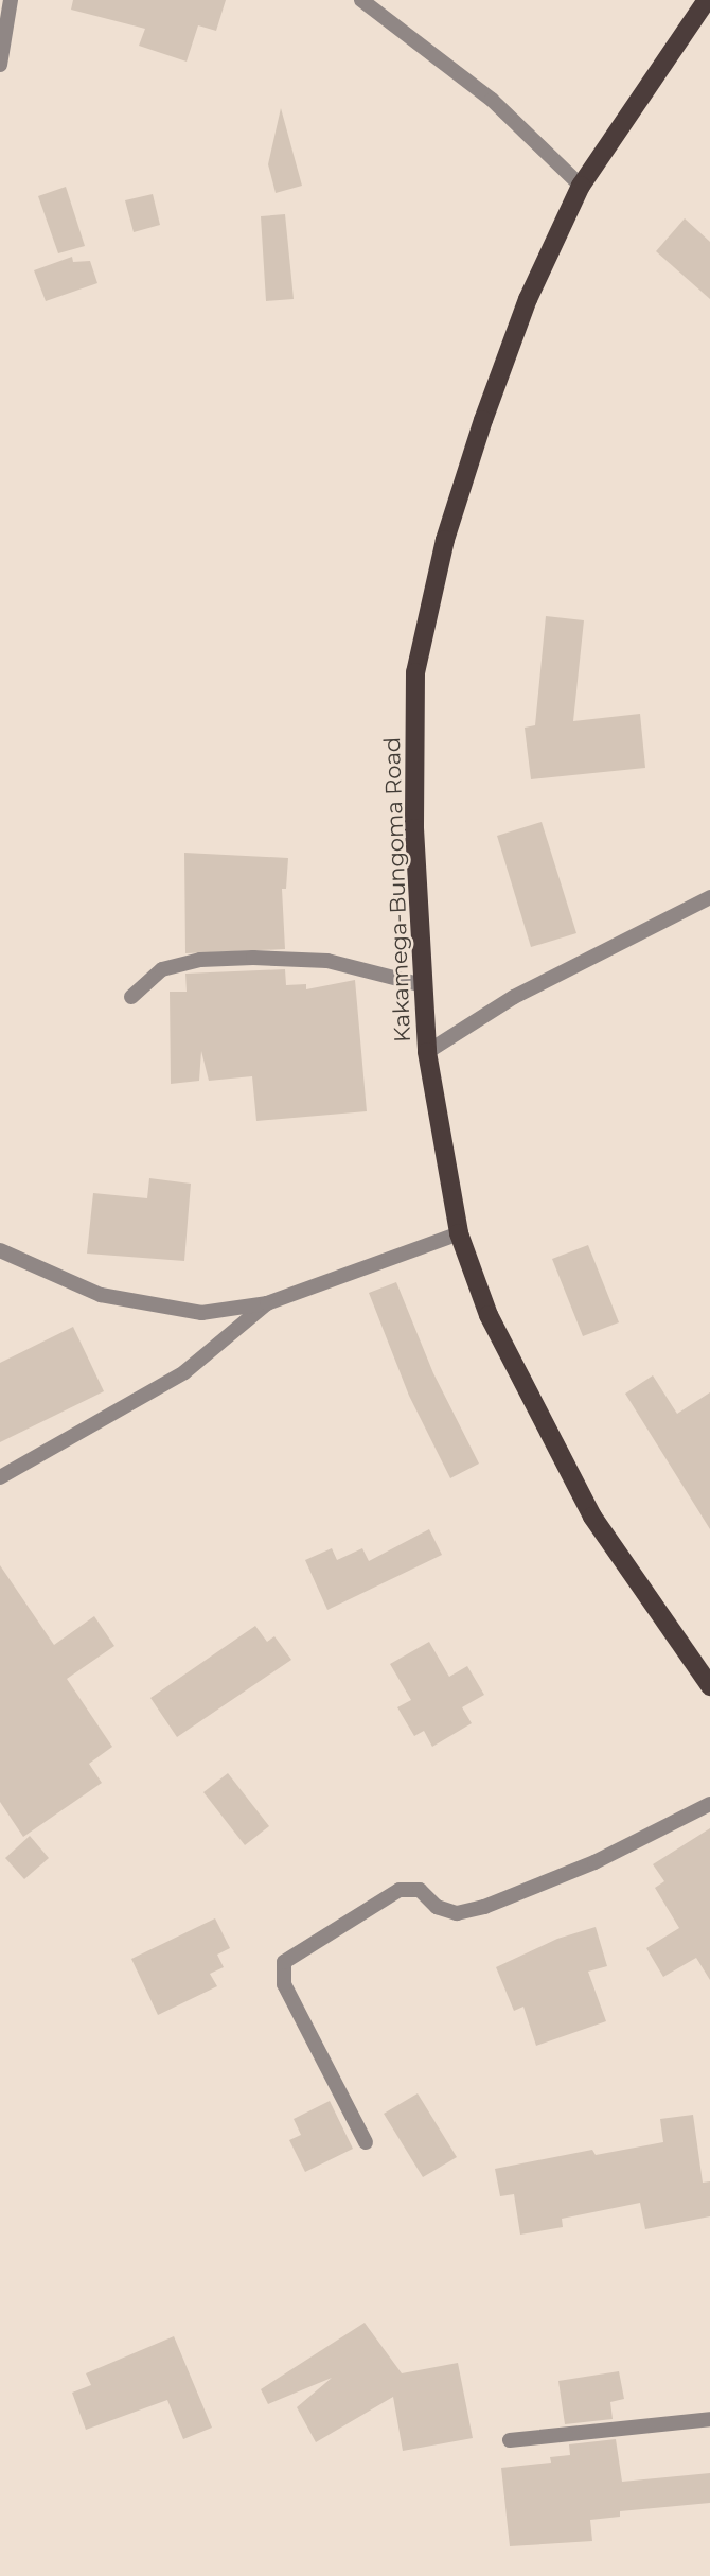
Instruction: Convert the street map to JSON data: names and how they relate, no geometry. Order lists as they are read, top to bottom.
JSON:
{
  "streets": {
    "main road": ["Kakamega-Bungoma Road"]
  }
}
